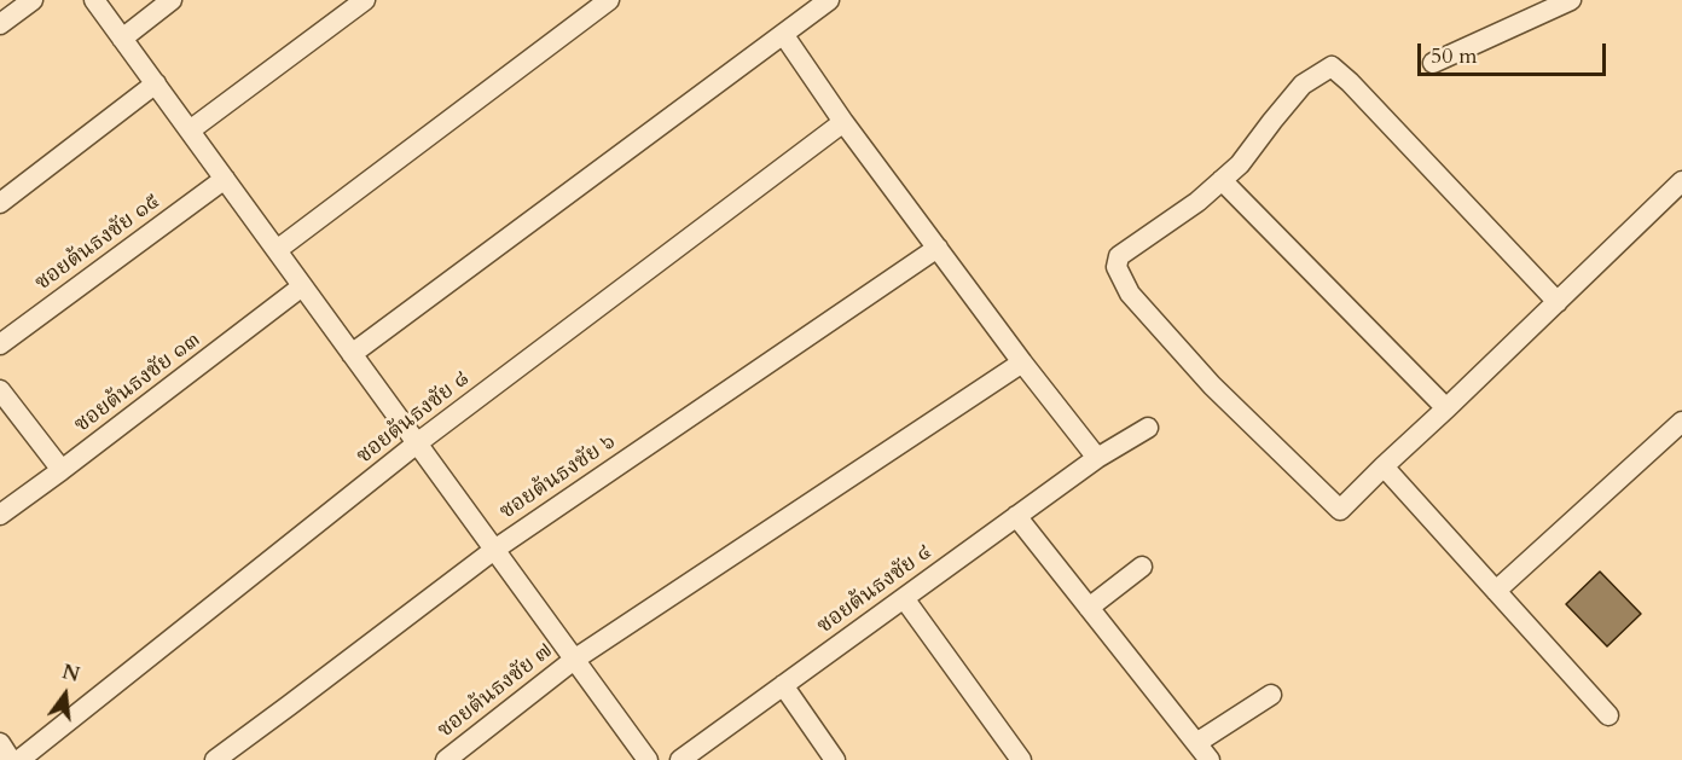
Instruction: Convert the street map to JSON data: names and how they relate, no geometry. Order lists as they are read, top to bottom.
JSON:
{
  "streets": {
    "street": [
      "ซอยต้นธงชัย ๑๕",
      "ซอยต้นธงชัย ๑๓",
      "ซอยต้นธงชัย ๘",
      "ซอยต้นธงชัย ๖",
      "ซอยต้นธงชัย ๔",
      "ซอยต้นธงชัย ๗"
    ]
  },
  "scale_bar": "50 m",
  "north": "top"
}
